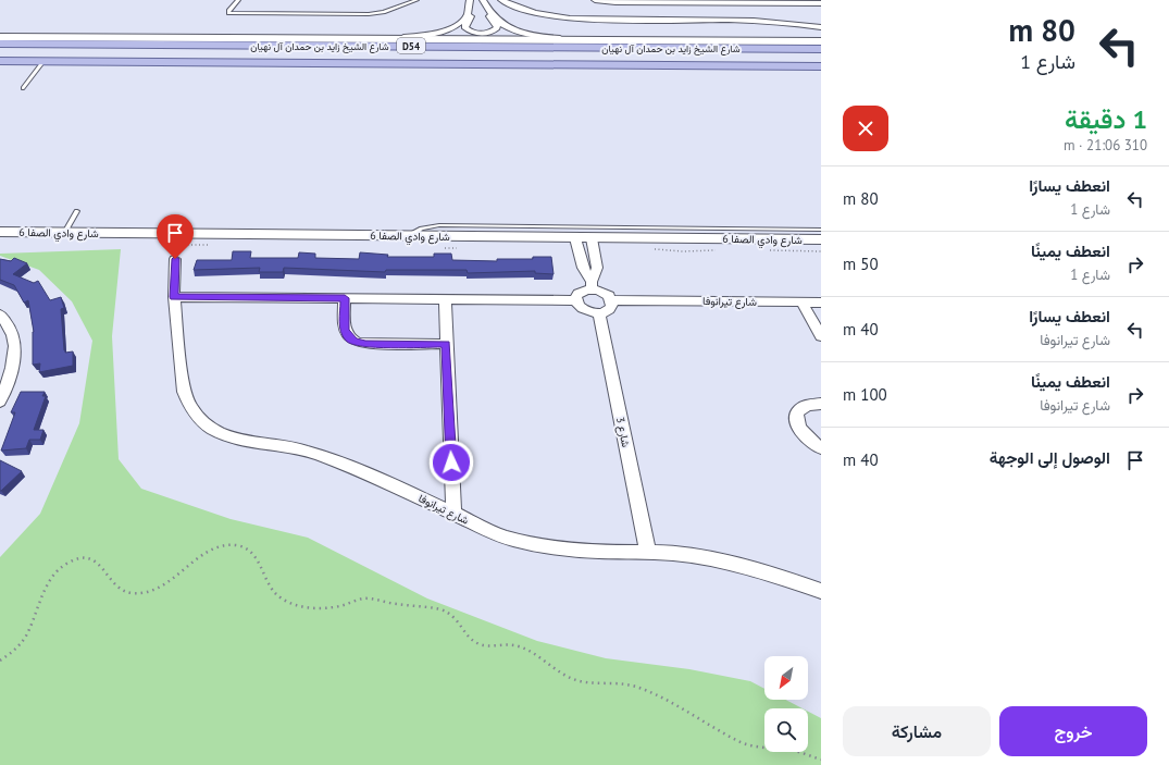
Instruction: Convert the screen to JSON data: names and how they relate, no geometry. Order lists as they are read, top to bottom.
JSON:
{
  "streets": {
    "main road": ["شارع الشيخ زايد بن حمدان آل نهيان", "D54", "شارع وادي الصفا 6"],
    "street": ["شارع تيرانوفا", "شارع 3"]
  },
  "crossings": [
    ["شارع تيرانوفا", "شارع 3"]
  ],
  "north": "bottom left",
  "page": {
    "turn": ["80 m", "شارع 1"],
    "heading": ["1 دقيقة", "310 m · 21:06"],
    "list": [
      {
        "name": "انعطف يسارًا",
        "note": "شارع 1",
        "value": "80 m"
      },
      {
        "name": "انعطف يمينًا",
        "note": "شارع 1",
        "value": "50 m"
      },
      {
        "name": "انعطف يسارًا",
        "note": "شارع تيرانوفا",
        "value": "40 m"
      },
      {
        "name": "انعطف يمينًا",
        "note": "شارع تيرانوفا",
        "value": "100 m"
      },
      {
        "name": "الوصول إلى الوجهة",
        "value": "40 m"
      }
    ],
    "buttons": ["خروج", "مشاركة"]
  }
}
